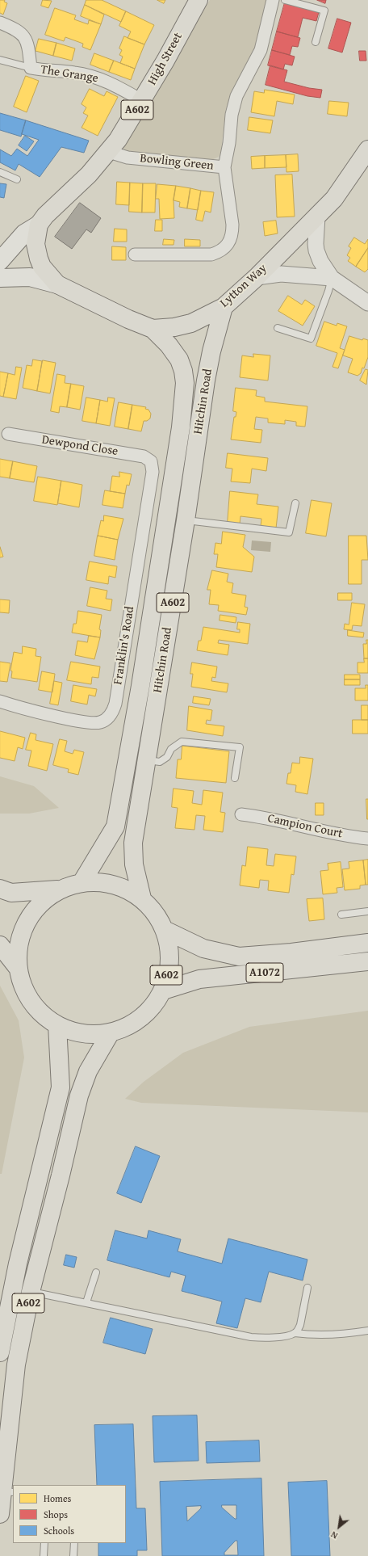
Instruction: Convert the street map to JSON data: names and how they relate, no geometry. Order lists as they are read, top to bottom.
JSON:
{
  "streets": {
    "main road": [
      "High Street",
      "A602",
      "Lytton Way",
      "Hitchin Road",
      "A1072"
    ],
    "street": [
      "The Grange",
      "Bowling Green",
      "Dewpond Close",
      "Franklin's Road",
      "Campion Court"
    ]
  },
  "crossings": [
    ["High Street", "The Grange"],
    ["High Street", "Bowling Green"],
    ["High Street", "Lytton Way"],
    ["A602", "Hitchin Road"],
    ["A602", "A1072"],
    ["Lytton Way", "Hitchin Road"],
    ["Dewpond Close", "Franklin's Road"]
  ],
  "legend": ["Homes", "Shops", "Schools"],
  "north": "bottom left"
}
